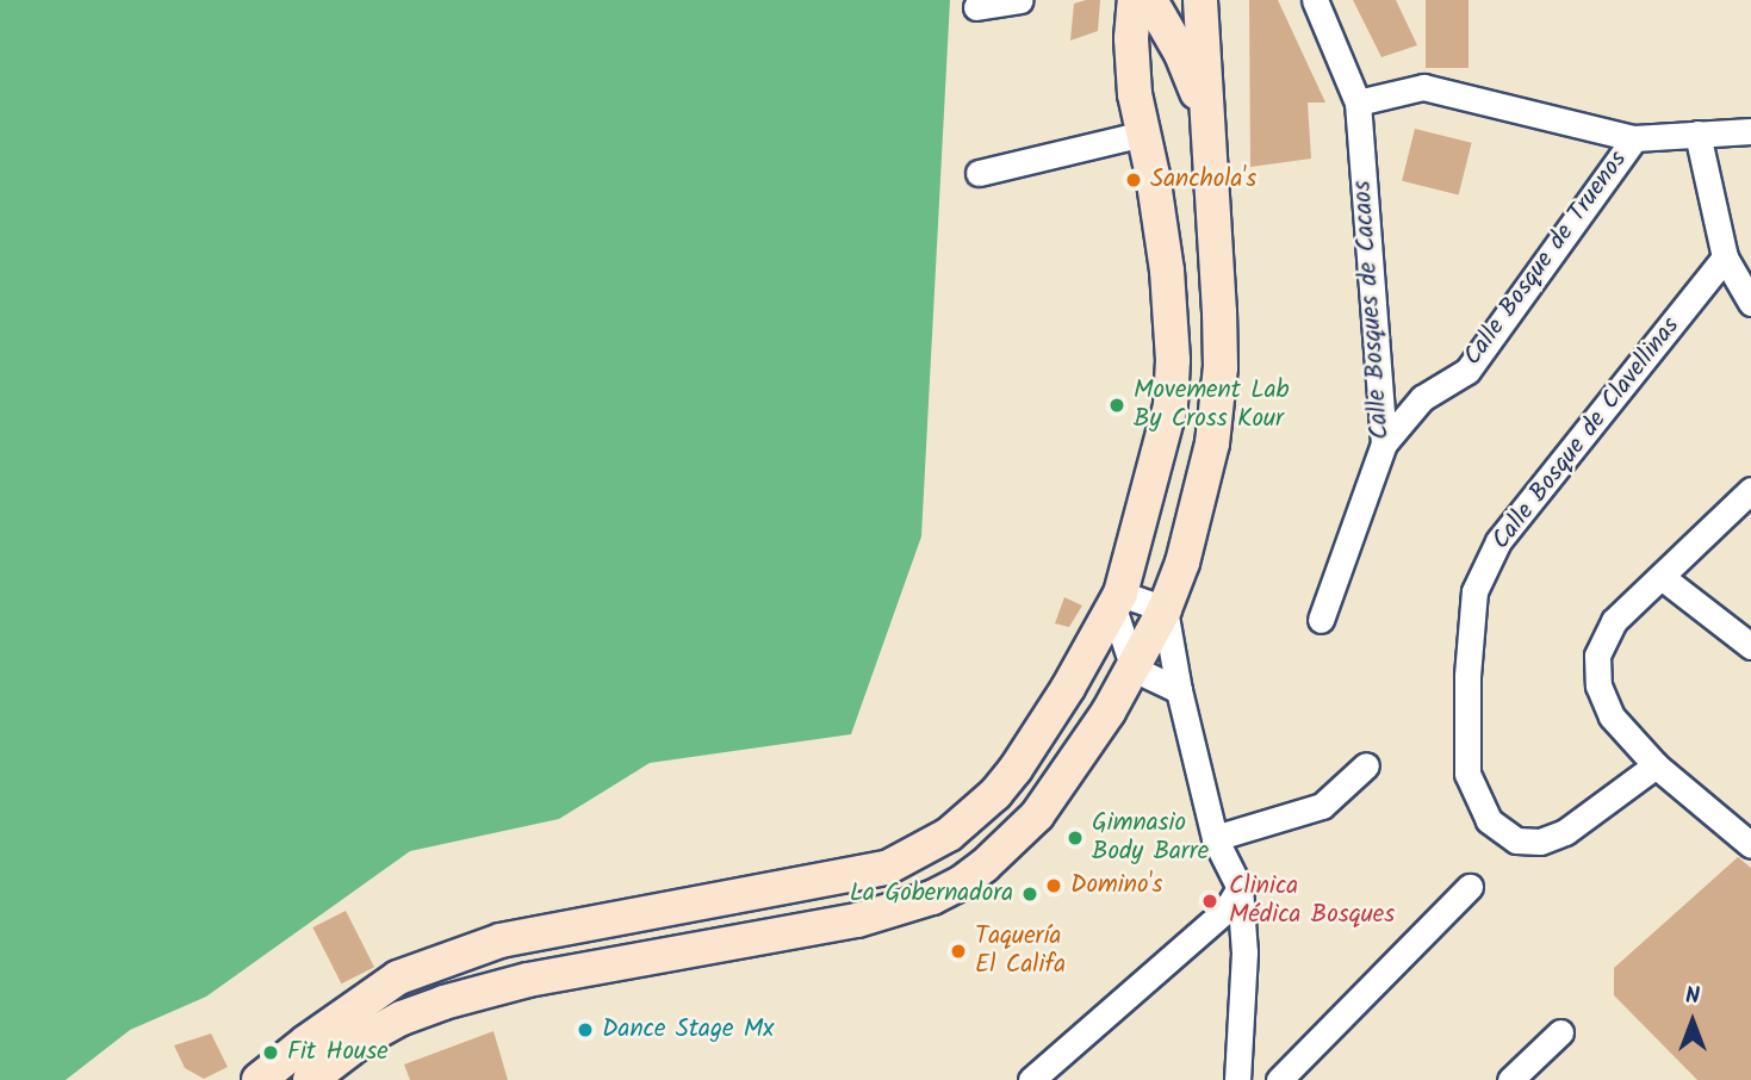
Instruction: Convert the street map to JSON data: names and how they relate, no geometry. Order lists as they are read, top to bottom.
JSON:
{
  "streets": {
    "street": ["Calle Bosque de Truenos", "Calle Bosques de Cacaos", "Calle Bosque de Clavellinas"]
  },
  "crossings": [
    ["Calle Bosque de Truenos", "Calle Bosques de Cacaos"]
  ],
  "places": [
    "Sanchola's",
    "Movement Lab By Cross Kour",
    "Gimnasio Body Barre",
    "Domino's",
    "La Gobernadora",
    "Clinica Médica Bosques",
    "Taquería El Califa",
    "Dance Stage Mx",
    "Fit House"
  ],
  "north": "top"
}
